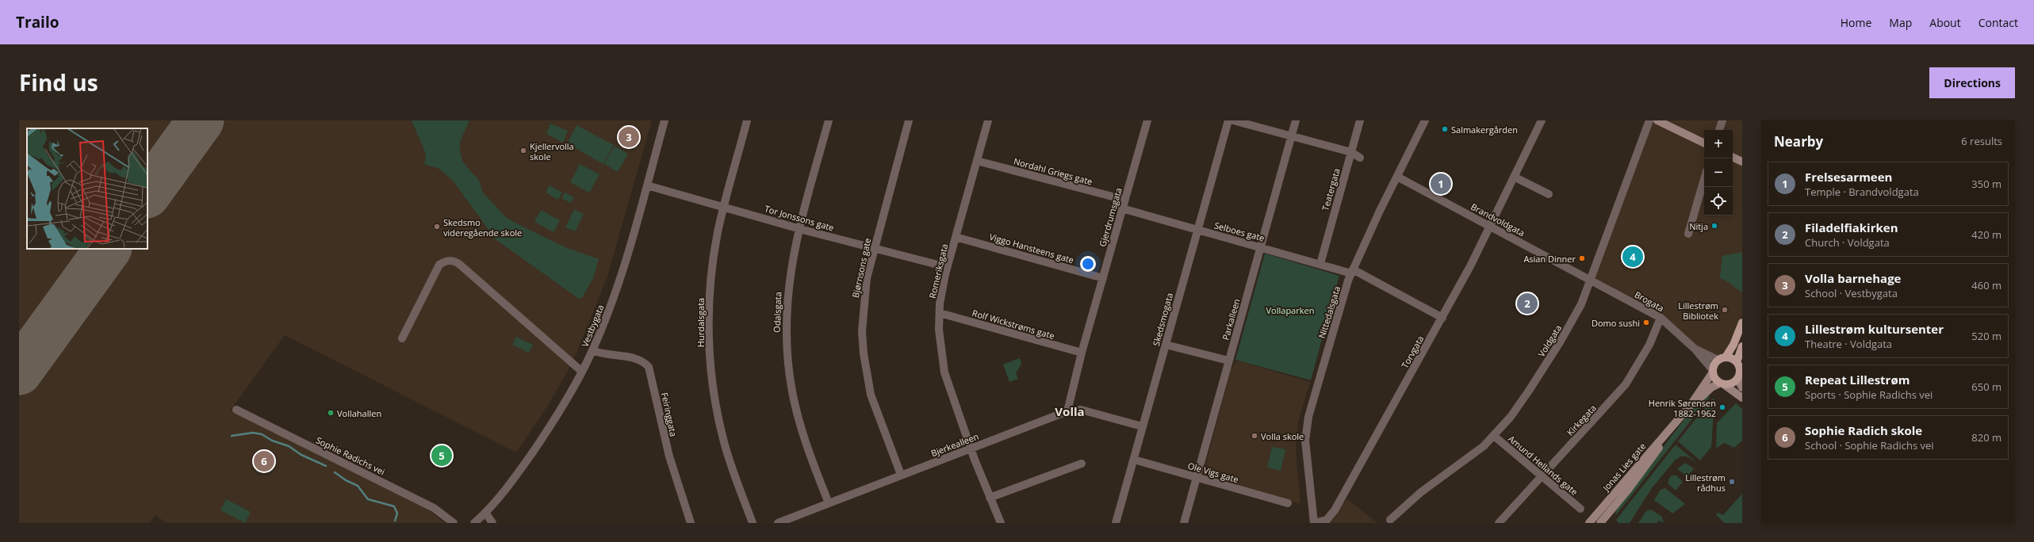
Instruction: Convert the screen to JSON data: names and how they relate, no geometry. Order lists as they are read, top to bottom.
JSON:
{
  "streets": {
    "main road": ["Jonas Lies gate"],
    "street": [
      "Nordahl Griegs gate",
      "Teatergata",
      "Gjerdrumsgata",
      "Tor Jonssons gate",
      "Brandvoldgata",
      "Selboes gate",
      "Viggo Hansteens gate",
      "Bjørnsons gate",
      "Romeriksgata",
      "Brogata",
      "Odalsgata",
      "Nittedalsgata",
      "Skedsmogata",
      "Parkalleen",
      "Hurdalsgata",
      "Rolf Wickstrøms gate",
      "Vestbygata",
      "Voldgata",
      "Torvgata",
      "Feiringgata",
      "Kirkegata",
      "Bjerkealleen",
      "Sophie Radichs vei",
      "Amund Hellands gate",
      "Ole Vigs gate"
    ]
  },
  "crossings": [
    ["Nordahl Griegs gate", "Gjerdrumsgata"],
    ["Nordahl Griegs gate", "Romeriksgata"],
    ["Teatergata", "Selboes gate"],
    ["Gjerdrumsgata", "Selboes gate"],
    ["Gjerdrumsgata", "Viggo Hansteens gate"],
    ["Gjerdrumsgata", "Rolf Wickstrøms gate"],
    ["Gjerdrumsgata", "Bjerkealleen"],
    ["Tor Jonssons gate", "Bjørnsons gate"],
    ["Tor Jonssons gate", "Romeriksgata"],
    ["Tor Jonssons gate", "Odalsgata"],
    ["Tor Jonssons gate", "Hurdalsgata"],
    ["Tor Jonssons gate", "Vestbygata"],
    ["Brandvoldgata", "Brogata"],
    ["Brandvoldgata", "Nittedalsgata"],
    ["Brandvoldgata", "Voldgata"],
    ["Brandvoldgata", "Torvgata"],
    ["Selboes gate", "Nittedalsgata"],
    ["Selboes gate", "Skedsmogata"],
    ["Selboes gate", "Parkalleen"],
    ["Selboes gate", "Torvgata"],
    ["Viggo Hansteens gate", "Romeriksgata"],
    ["Bjørnsons gate", "Bjerkealleen"],
    ["Romeriksgata", "Rolf Wickstrøms gate"],
    ["Romeriksgata", "Bjerkealleen"],
    ["Brogata", "Voldgata"],
    ["Brogata", "Kirkegata"],
    ["Brogata", "Jonas Lies gate"],
    ["Odalsgata", "Bjerkealleen"],
    ["Nittedalsgata", "Torvgata"],
    ["Skedsmogata", "Bjerkealleen"],
    ["Skedsmogata", "Ole Vigs gate"],
    ["Parkalleen", "Ole Vigs gate"],
    ["Vestbygata", "Feiringgata"],
    ["Voldgata", "Amund Hellands gate"],
    ["Kirkegata", "Amund Hellands gate"]
  ],
  "districts": ["Volla"],
  "parks": ["Vollaparken"],
  "places": [
    "Salmakergården",
    "Kjellervolla skole",
    "Nitja",
    "Skedsmo videregående skole",
    "Asian Dinner",
    "Lillestrøm Bibliotek",
    "Domo sushi",
    "Henrik Sørensen 1882-1962",
    "Vollahallen",
    "Volla skole",
    "Lillestrøm rådhus"
  ],
  "page": {
    "header": "Trailo",
    "nav": [
      "Home",
      "Map",
      "About",
      "Contact"
    ],
    "title": "Find us",
    "buttons": "Directions",
    "heading": ["Nearby", "6 results"],
    "pins": [
      "3",
      "1",
      "4",
      "2",
      "5",
      "6"
    ],
    "map_buttons": ["+", "−"],
    "list": [
      {
        "mark": "1",
        "name": "Frelsesarmeen",
        "note": "Temple · Brandvoldgata",
        "value": "350 m"
      },
      {
        "mark": "2",
        "name": "Filadelfiakirken",
        "note": "Church · Voldgata",
        "value": "420 m"
      },
      {
        "mark": "3",
        "name": "Volla barnehage",
        "note": "School · Vestbygata",
        "value": "460 m"
      },
      {
        "mark": "4",
        "name": "Lillestrøm kultursenter",
        "note": "Theatre · Voldgata",
        "value": "520 m"
      },
      {
        "mark": "5",
        "name": "Repeat Lillestrøm",
        "note": "Sports · Sophie Radichs vei",
        "value": "650 m"
      },
      {
        "mark": "6",
        "name": "Sophie Radich skole",
        "note": "School · Sophie Radichs vei",
        "value": "820 m"
      }
    ]
  }
}
